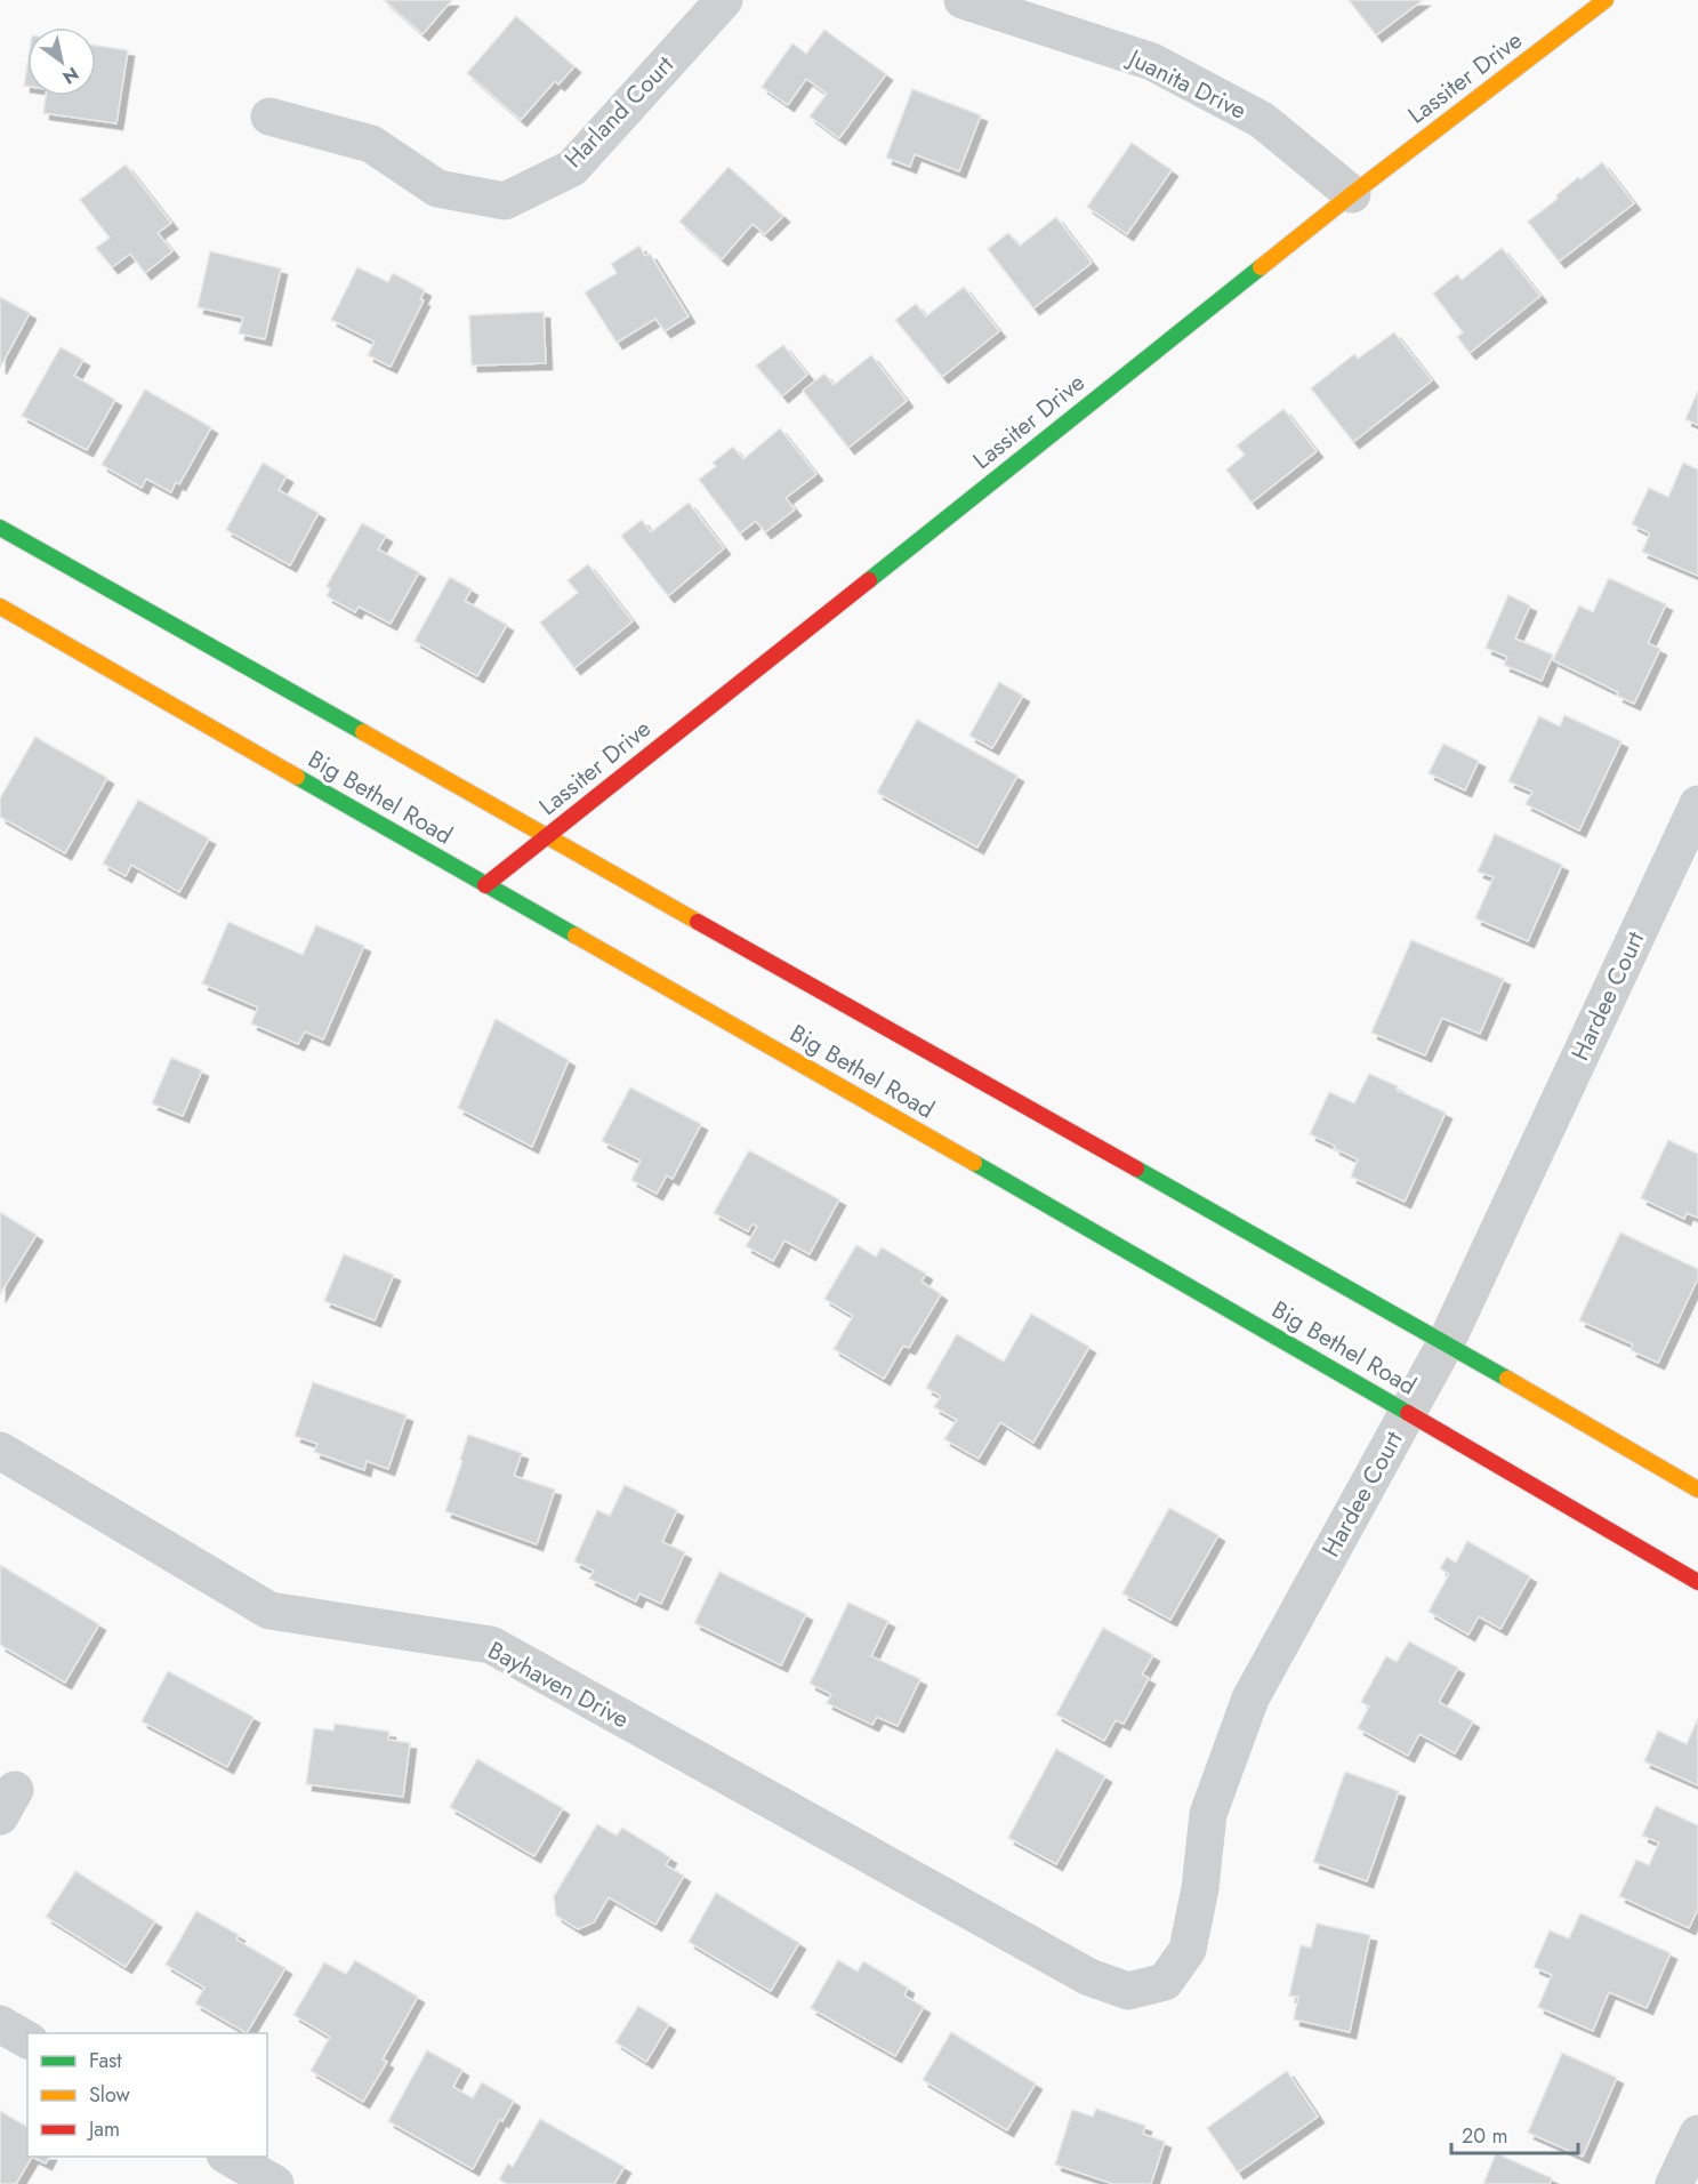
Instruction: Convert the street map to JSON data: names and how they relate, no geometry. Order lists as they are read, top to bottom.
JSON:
{
  "streets": {
    "main road": ["Lassiter Drive", "Big Bethel Road"],
    "street": [
      "Juanita Drive",
      "Harland Court",
      "Hardee Court",
      "Bayhaven Drive"
    ]
  },
  "crossings": [
    ["Lassiter Drive", "Juanita Drive"],
    ["Lassiter Drive", "Big Bethel Road"],
    ["Big Bethel Road", "Hardee Court"],
    ["Hardee Court", "Bayhaven Drive"]
  ],
  "legend": ["Fast", "Slow", "Jam"],
  "scale_bar": "20 m",
  "north": "bottom right"
}
